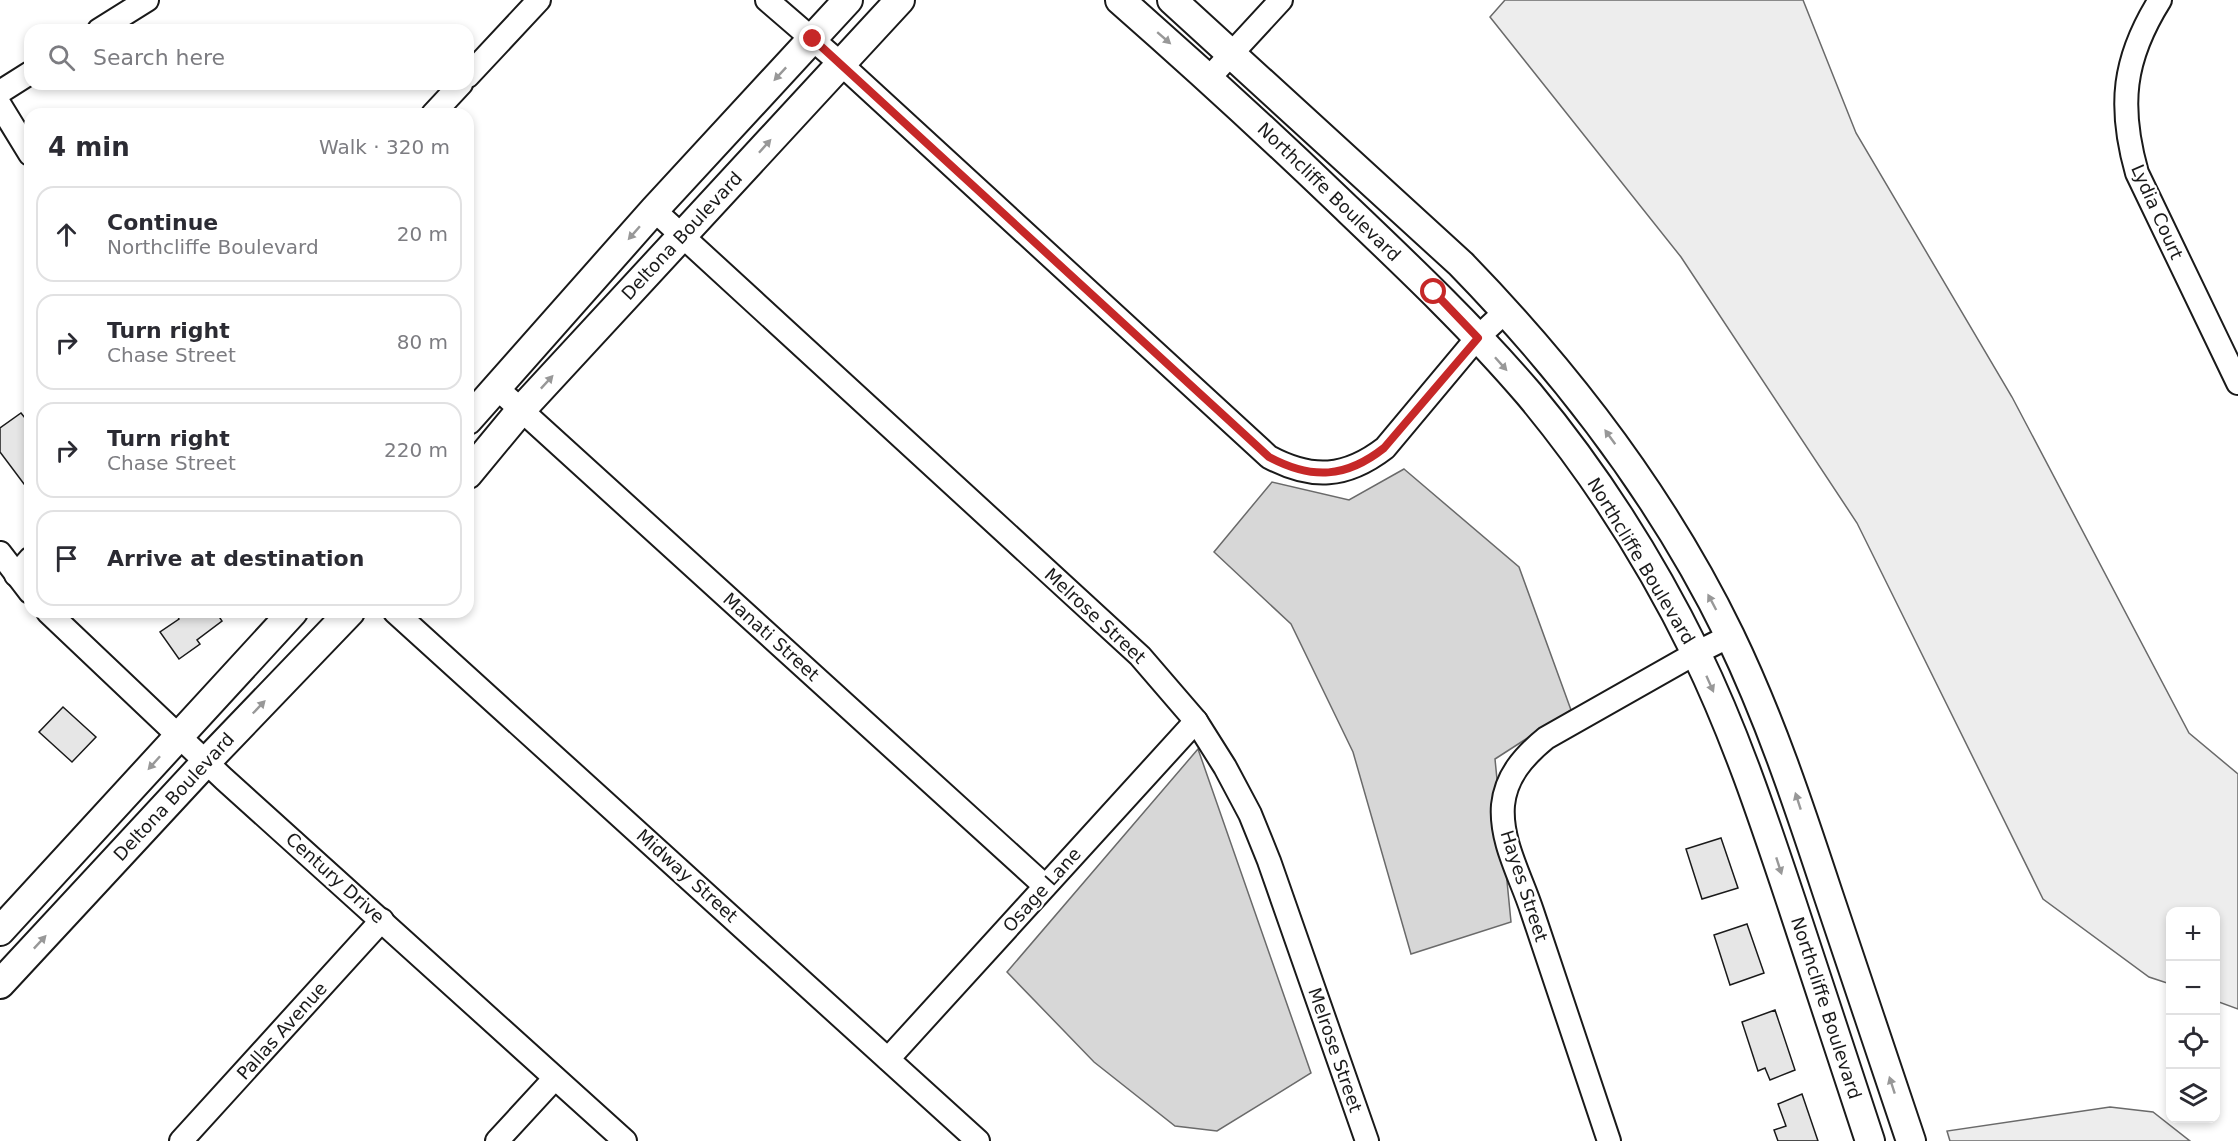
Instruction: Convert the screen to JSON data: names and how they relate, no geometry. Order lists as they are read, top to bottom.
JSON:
{
  "streets": {
    "main road": ["Northcliffe Boulevard", "Deltona Boulevard"],
    "street": [
      "Lydia Court",
      "Melrose Street",
      "Manati Street",
      "Midway Street",
      "Century Drive",
      "Hayes Street",
      "Osage Lane",
      "Pallas Avenue"
    ]
  },
  "crossings": [
    ["Northcliffe Boulevard", "Hayes Street"],
    ["Deltona Boulevard", "Melrose Street"],
    ["Deltona Boulevard", "Manati Street"],
    ["Deltona Boulevard", "Century Drive"],
    ["Melrose Street", "Osage Lane"],
    ["Manati Street", "Osage Lane"],
    ["Midway Street", "Osage Lane"],
    ["Century Drive", "Pallas Avenue"]
  ],
  "page": {
    "search": "Search here",
    "heading": ["4 min", "Walk · 320 m"],
    "list": [
      ["Continue", "Northcliffe Boulevard", "20 m"],
      ["Turn right", "Chase Street", "80 m"],
      ["Turn right", "Chase Street", "220 m"],
      "Arrive at destination"
    ],
    "map_buttons": ["+", "−"]
  }
}
